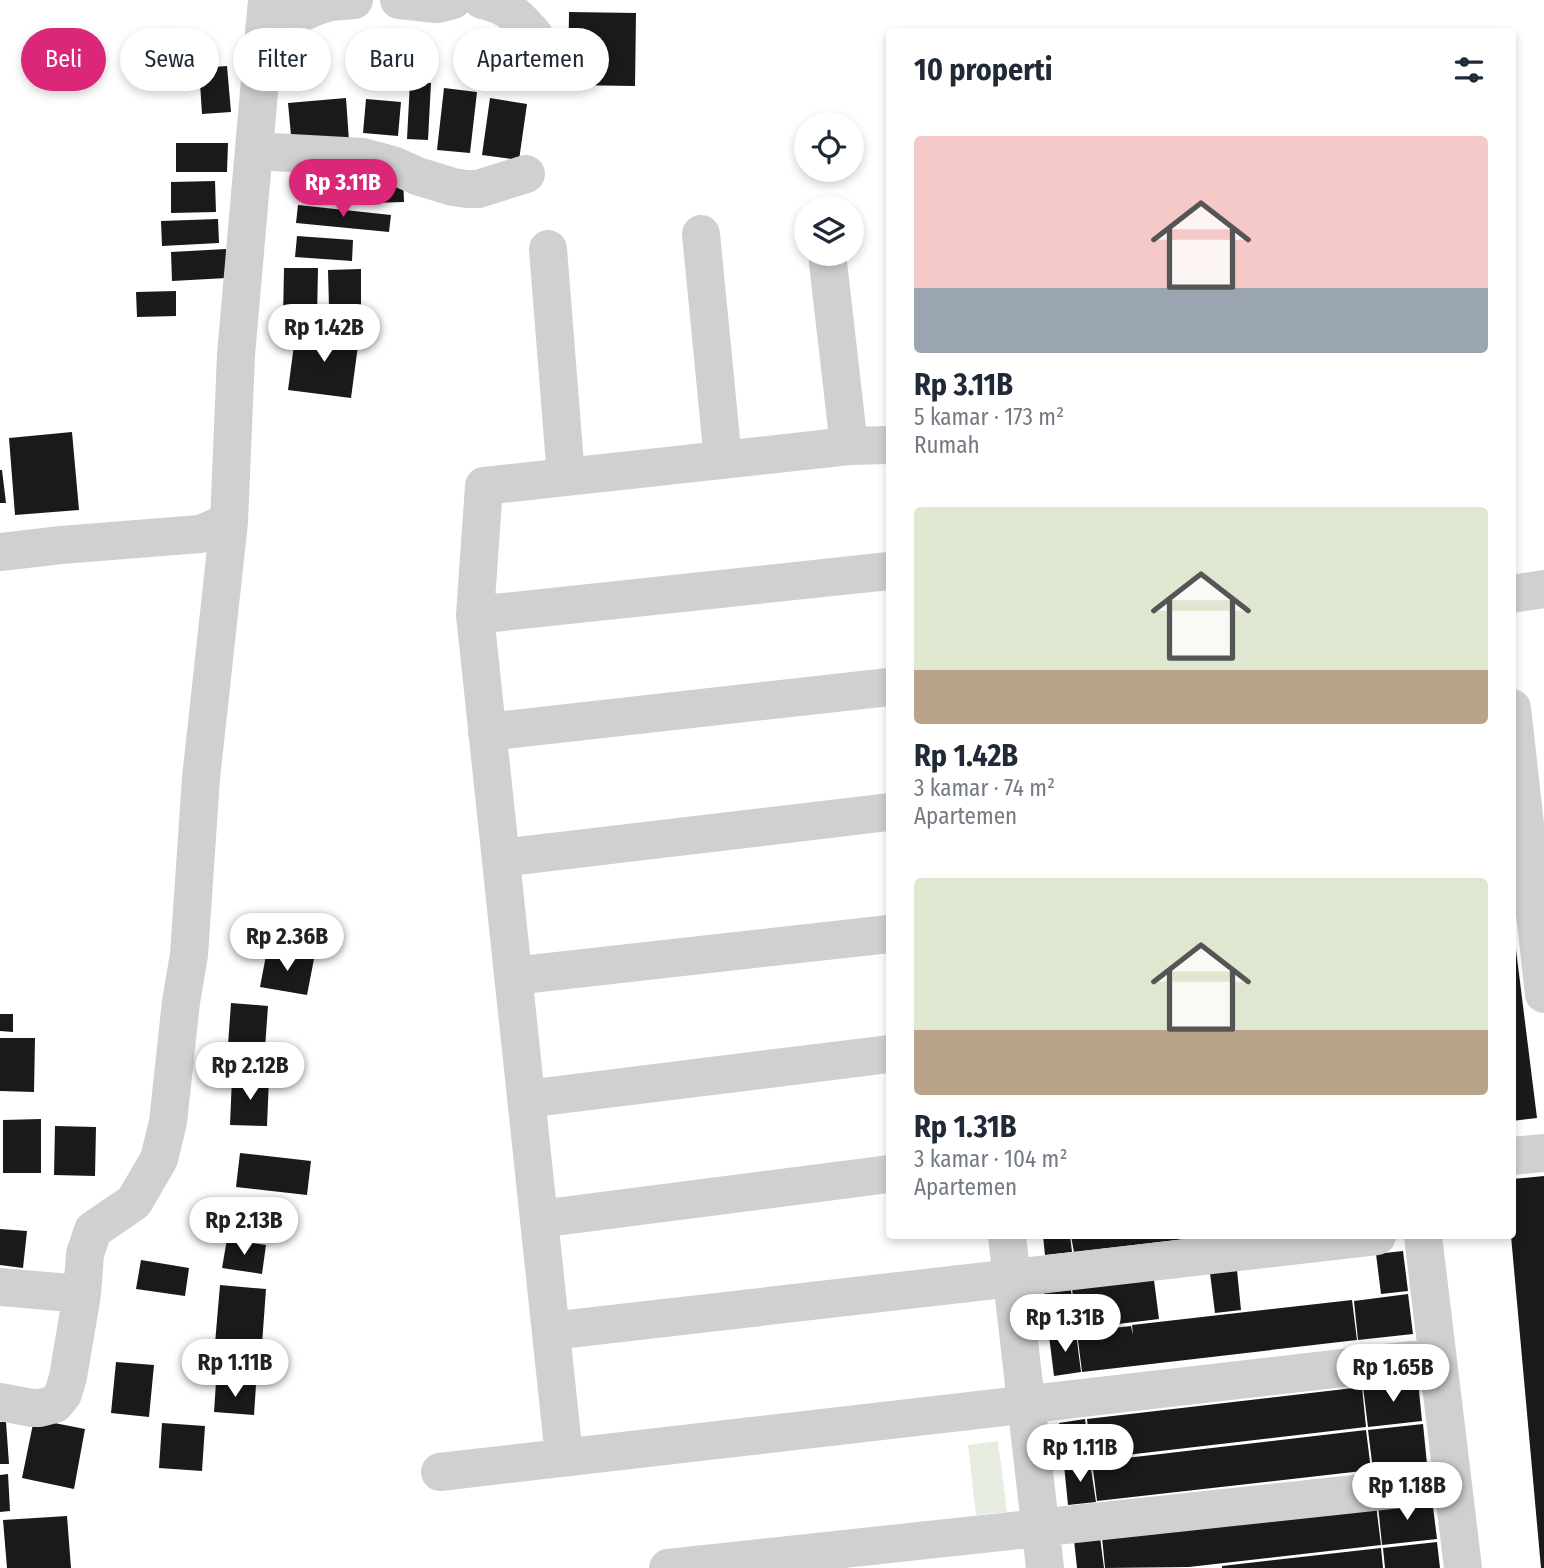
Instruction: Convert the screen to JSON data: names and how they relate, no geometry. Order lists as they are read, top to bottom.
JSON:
{
  "page": {
    "chip": [
      "Beli",
      "Sewa",
      "Filter",
      "Baru",
      "Apartemen"
    ],
    "heading": "10 properti",
    "list": [
      {
        "name": "Rp 3.11B",
        "note": "5 kamar · 173 m² · Rumah"
      },
      {
        "name": "Rp 1.42B",
        "note": "3 kamar · 74 m² · Apartemen"
      },
      {
        "name": "Rp 1.31B",
        "note": "3 kamar · 104 m² · Apartemen"
      }
    ],
    "price": [
      "Rp 3.11B",
      "Rp 1.42B",
      "Rp 2.36B",
      "Rp 2.12B",
      "Rp 2.13B",
      "Rp 1.31B",
      "Rp 1.11B",
      "Rp 1.65B",
      "Rp 1.11B",
      "Rp 1.18B"
    ]
  }
}
